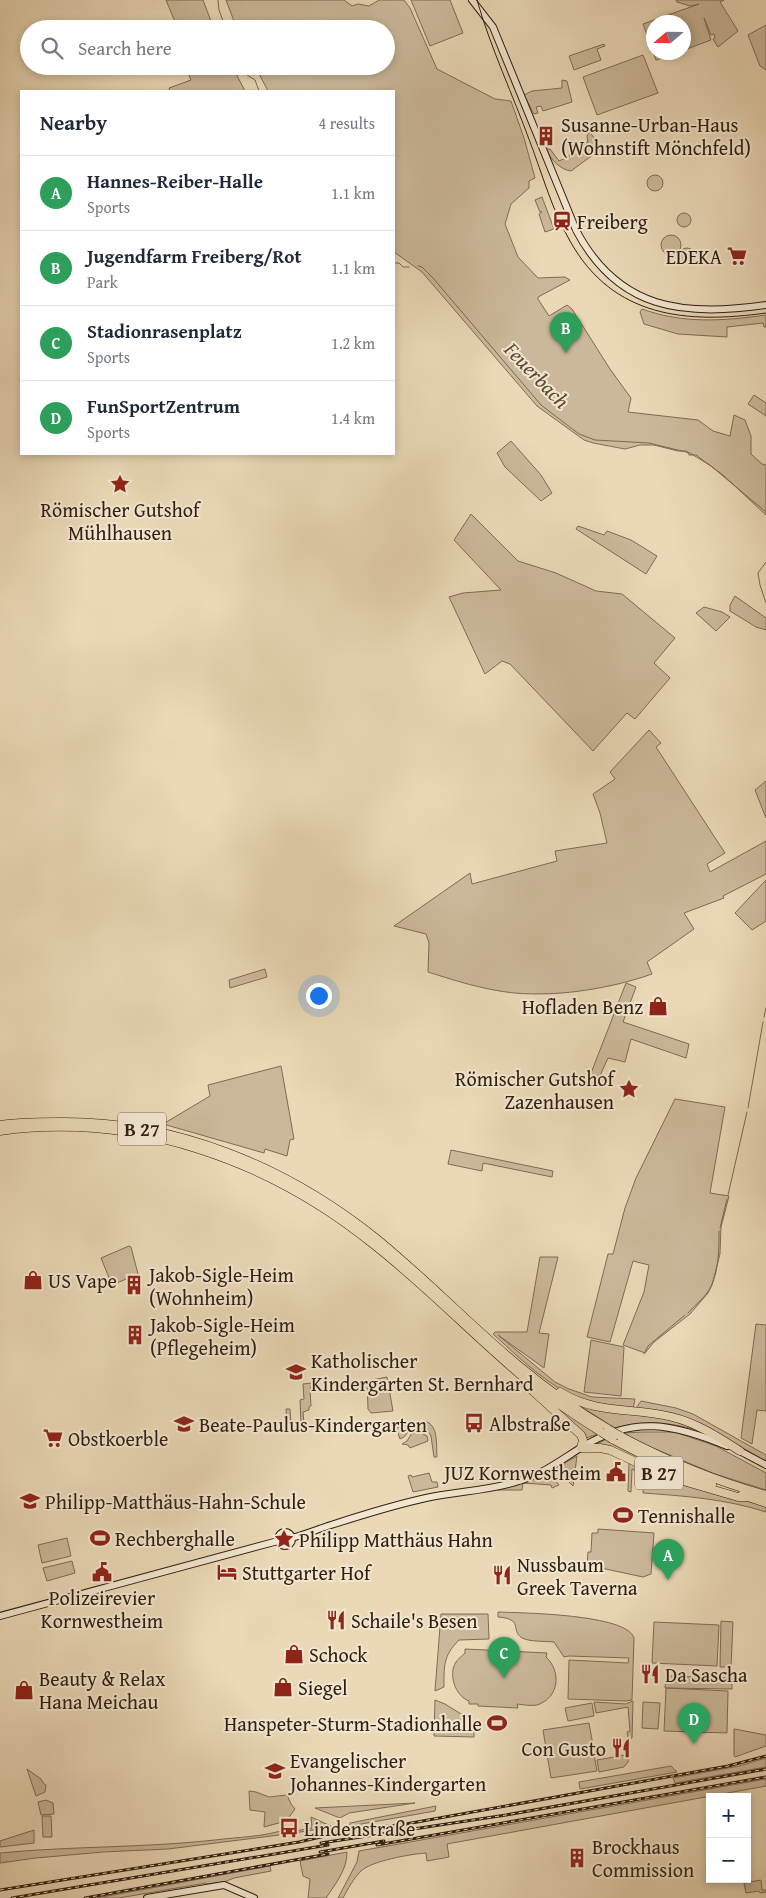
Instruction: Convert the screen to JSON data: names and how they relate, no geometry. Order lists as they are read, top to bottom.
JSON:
{
  "streets": {
    "highway": ["B 27"]
  },
  "water": ["Feuerbach"],
  "places": {
    "building": [
      "Susanne-Urban-Haus (Wohnstift Mönchfeld)",
      "Jakob-Sigle-Heim (Wohnheim)",
      "Jakob-Sigle-Heim (Pflegeheim)",
      "Brockhaus Commission"
    ],
    "station": ["Freiberg"],
    "supermarket": ["EDEKA", "Obstkoerble"],
    "place": ["Römischer Gutshof Mühlhausen", "Römischer Gutshof Zazenhausen", "Philipp Matthäus Hahn"],
    "shop": [
      "Hofladen Benz",
      "US Vape",
      "Schock",
      "Siegel",
      "Beauty & Relax Hana Meichau"
    ],
    "school or university": [
      "Katholischer Kindergarten St. Bernhard",
      "Beate-Paulus-Kindergarten",
      "Philipp-Matthäus-Hahn-Schule",
      "Evangelischer Johannes-Kindergarten"
    ],
    "bus stop": ["Albstraße", "Lindenstraße"],
    "public building": ["JUZ Kornwestheim", "Polizeirevier Kornwestheim"],
    "sports": ["Tennishalle", "Rechberghalle", "Hanspeter-Sturm-Stadionhalle"],
    "hotel": ["Stuttgarter Hof"],
    "restaurant": [
      "Nussbaum Greek Taverna",
      "Schaile's Besen",
      "Da Sascha",
      "Con Gusto"
    ]
  },
  "north": "left",
  "page": {
    "search": "Search here",
    "heading": ["Nearby", "4 results"],
    "list": [
      {
        "mark": "A",
        "name": "Hannes-Reiber-Halle",
        "note": "Sports",
        "value": "1.1 km"
      },
      {
        "mark": "B",
        "name": "Jugendfarm Freiberg/Rot",
        "note": "Park",
        "value": "1.1 km"
      },
      {
        "mark": "C",
        "name": "Stadionrasenplatz",
        "note": "Sports",
        "value": "1.2 km"
      },
      {
        "mark": "D",
        "name": "FunSportZentrum",
        "note": "Sports",
        "value": "1.4 km"
      }
    ],
    "pins": [
      "B",
      "A",
      "C",
      "D"
    ],
    "map_buttons": ["+", "−"]
  }
}
